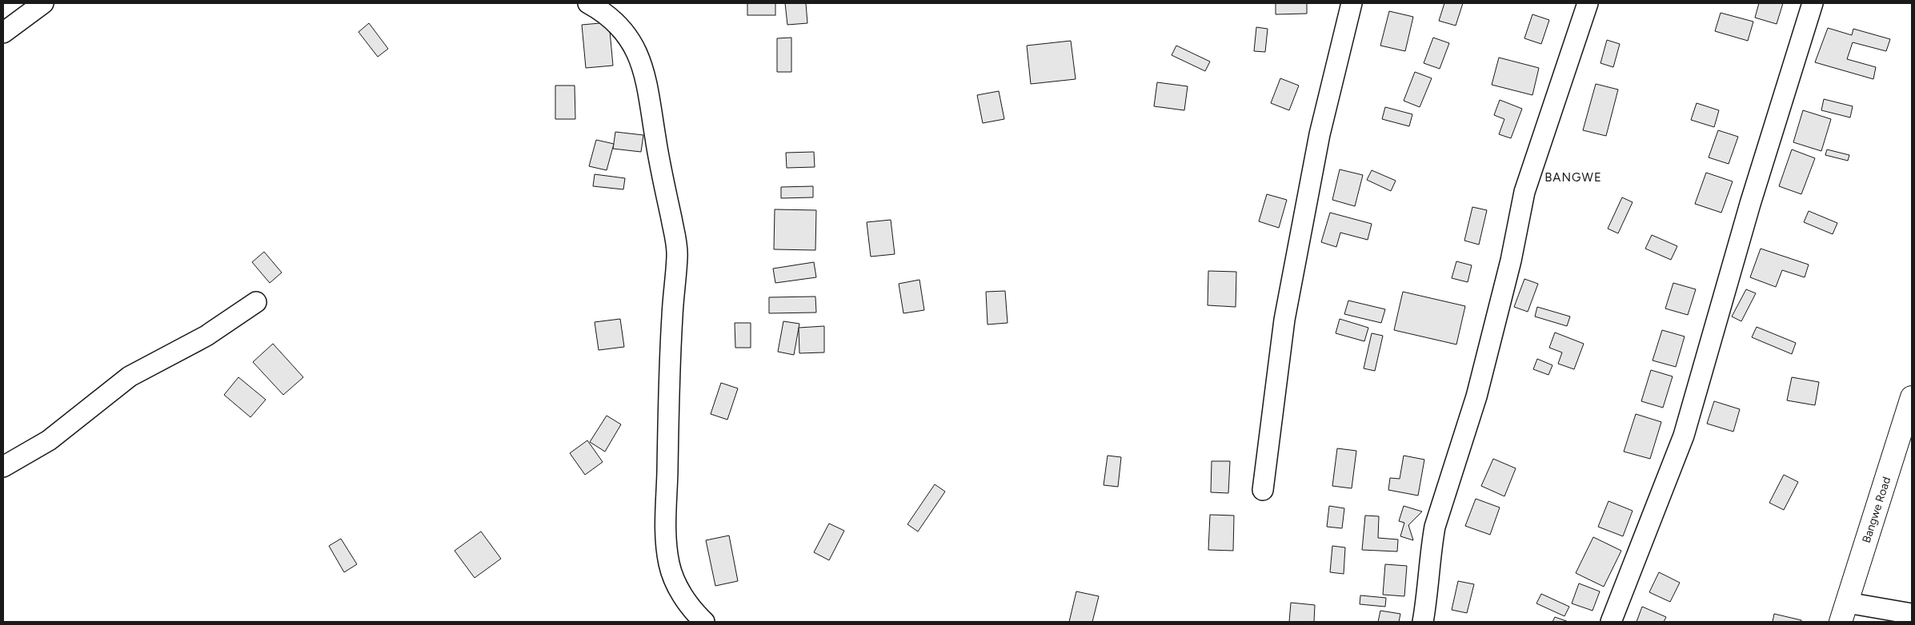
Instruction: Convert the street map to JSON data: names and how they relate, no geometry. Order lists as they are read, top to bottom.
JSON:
{
  "streets": {
    "street": ["Bangwe Road"]
  },
  "districts": ["BANGWE"]
}
